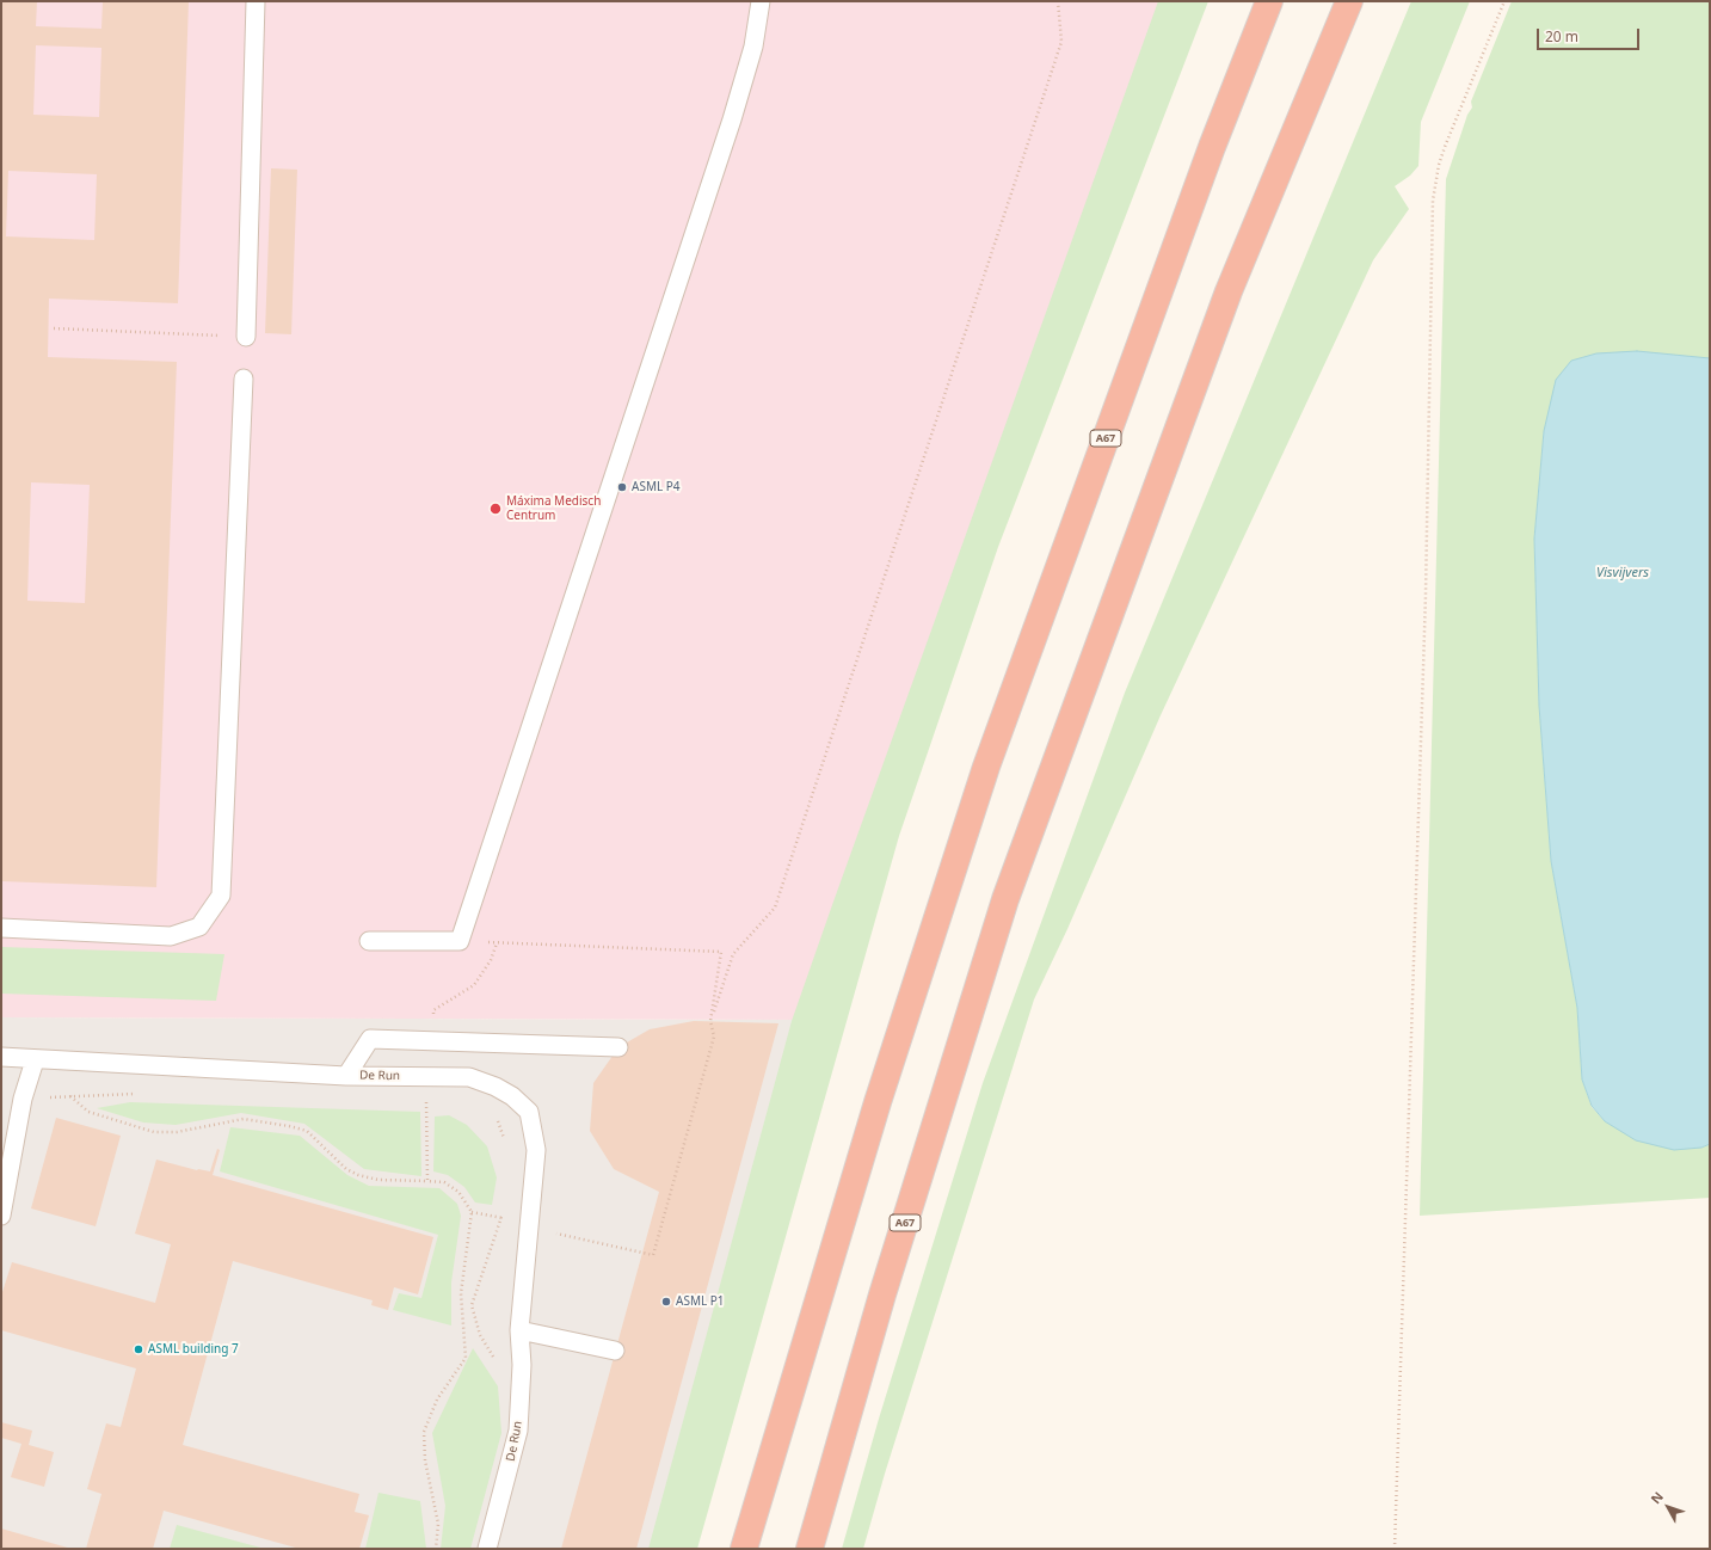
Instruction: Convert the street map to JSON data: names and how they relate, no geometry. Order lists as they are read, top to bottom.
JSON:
{
  "streets": {
    "highway": ["A67"],
    "lane": ["De Run"]
  },
  "water": ["Visvijvers"],
  "places": [
    "ASML P4",
    "Máxima Medisch Centrum",
    "ASML P1",
    "ASML building 7"
  ],
  "scale_bar": "20 m",
  "north": "top left"
}
